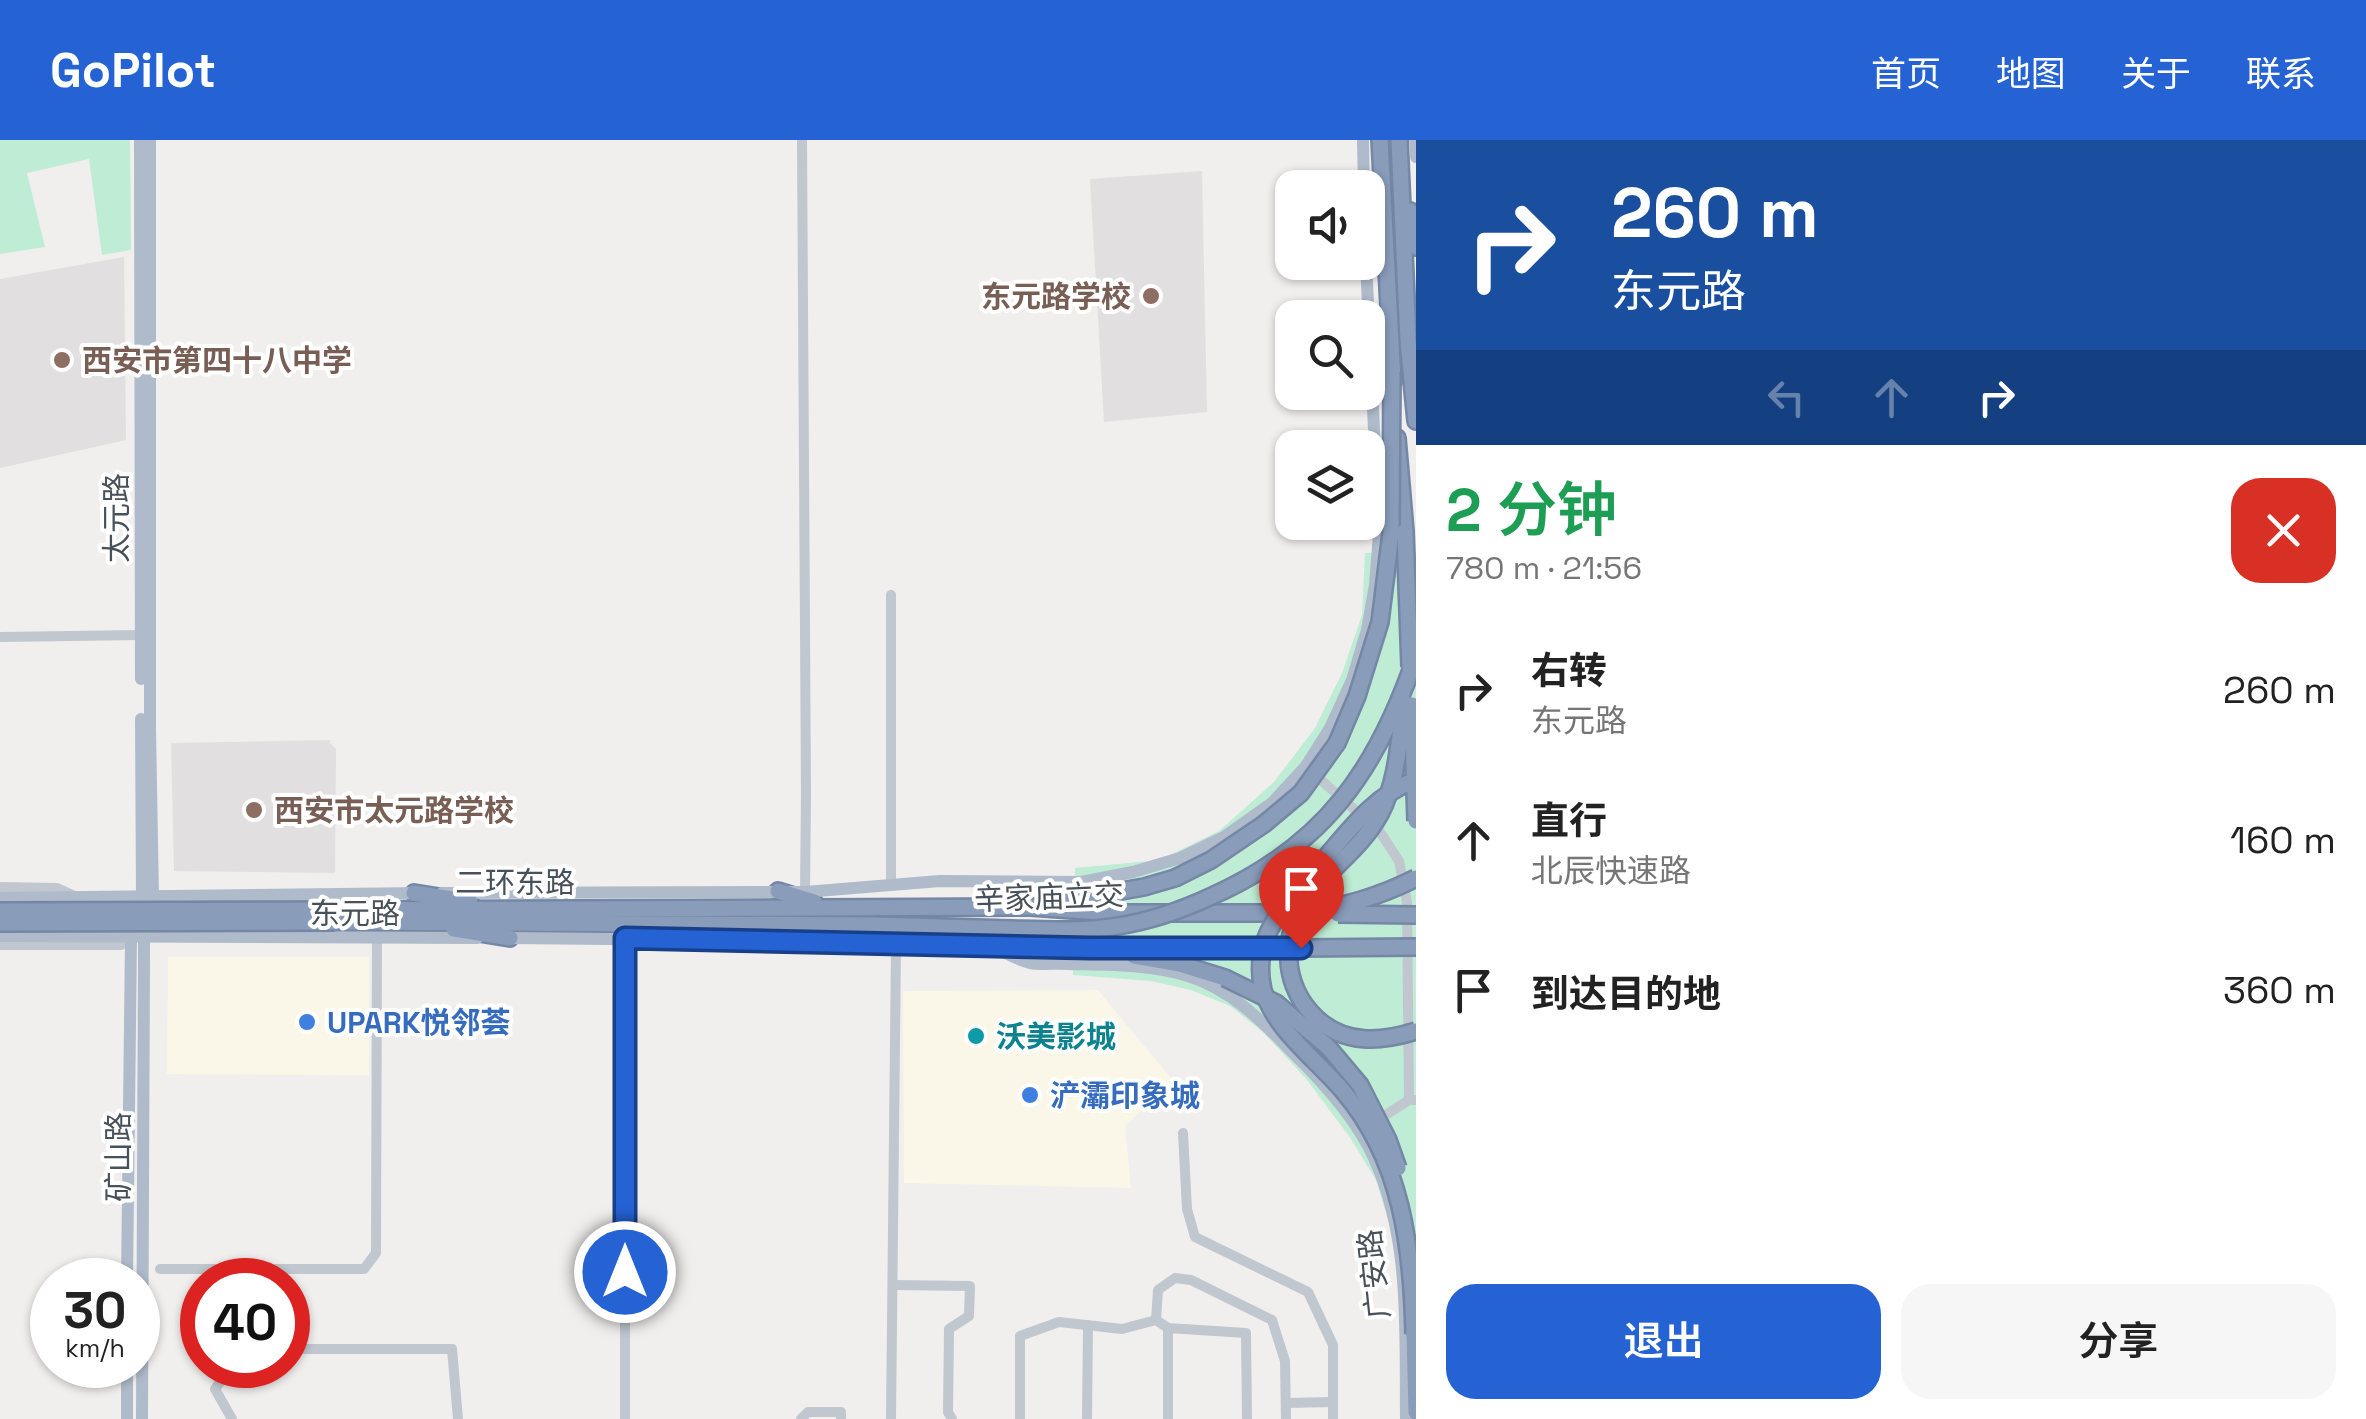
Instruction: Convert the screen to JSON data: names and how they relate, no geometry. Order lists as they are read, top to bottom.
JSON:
{
  "streets": {
    "highway": ["二环东路", "辛家庙立交"],
    "main road": [
      "太元路",
      "东元路",
      "矿山路",
      "广安路"
    ]
  },
  "crossings": [
    ["太元路", "东元路"],
    ["太元路", "矿山路"],
    ["二环东路", "辛家庙立交"],
    ["东元路", "矿山路"]
  ],
  "places": [
    "东元路学校",
    "西安市第四十八中学",
    "西安市太元路学校",
    "UPARK悦邻荟",
    "沃美影城",
    "浐灞印象城"
  ],
  "page": {
    "header": "GoPilot",
    "nav": [
      "首页",
      "地图",
      "关于",
      "联系"
    ],
    "turn": ["260 m", "东元路"],
    "heading": ["2 分钟", "780 m · 21:56"],
    "list": [
      {
        "name": "右转",
        "note": "东元路",
        "value": "260 m"
      },
      {
        "name": "直行",
        "note": "北辰快速路",
        "value": "160 m"
      },
      {
        "name": "到达目的地",
        "value": "360 m"
      }
    ],
    "speed": "30 km/h",
    "limit": "40",
    "buttons": ["退出", "分享"]
  }
}
